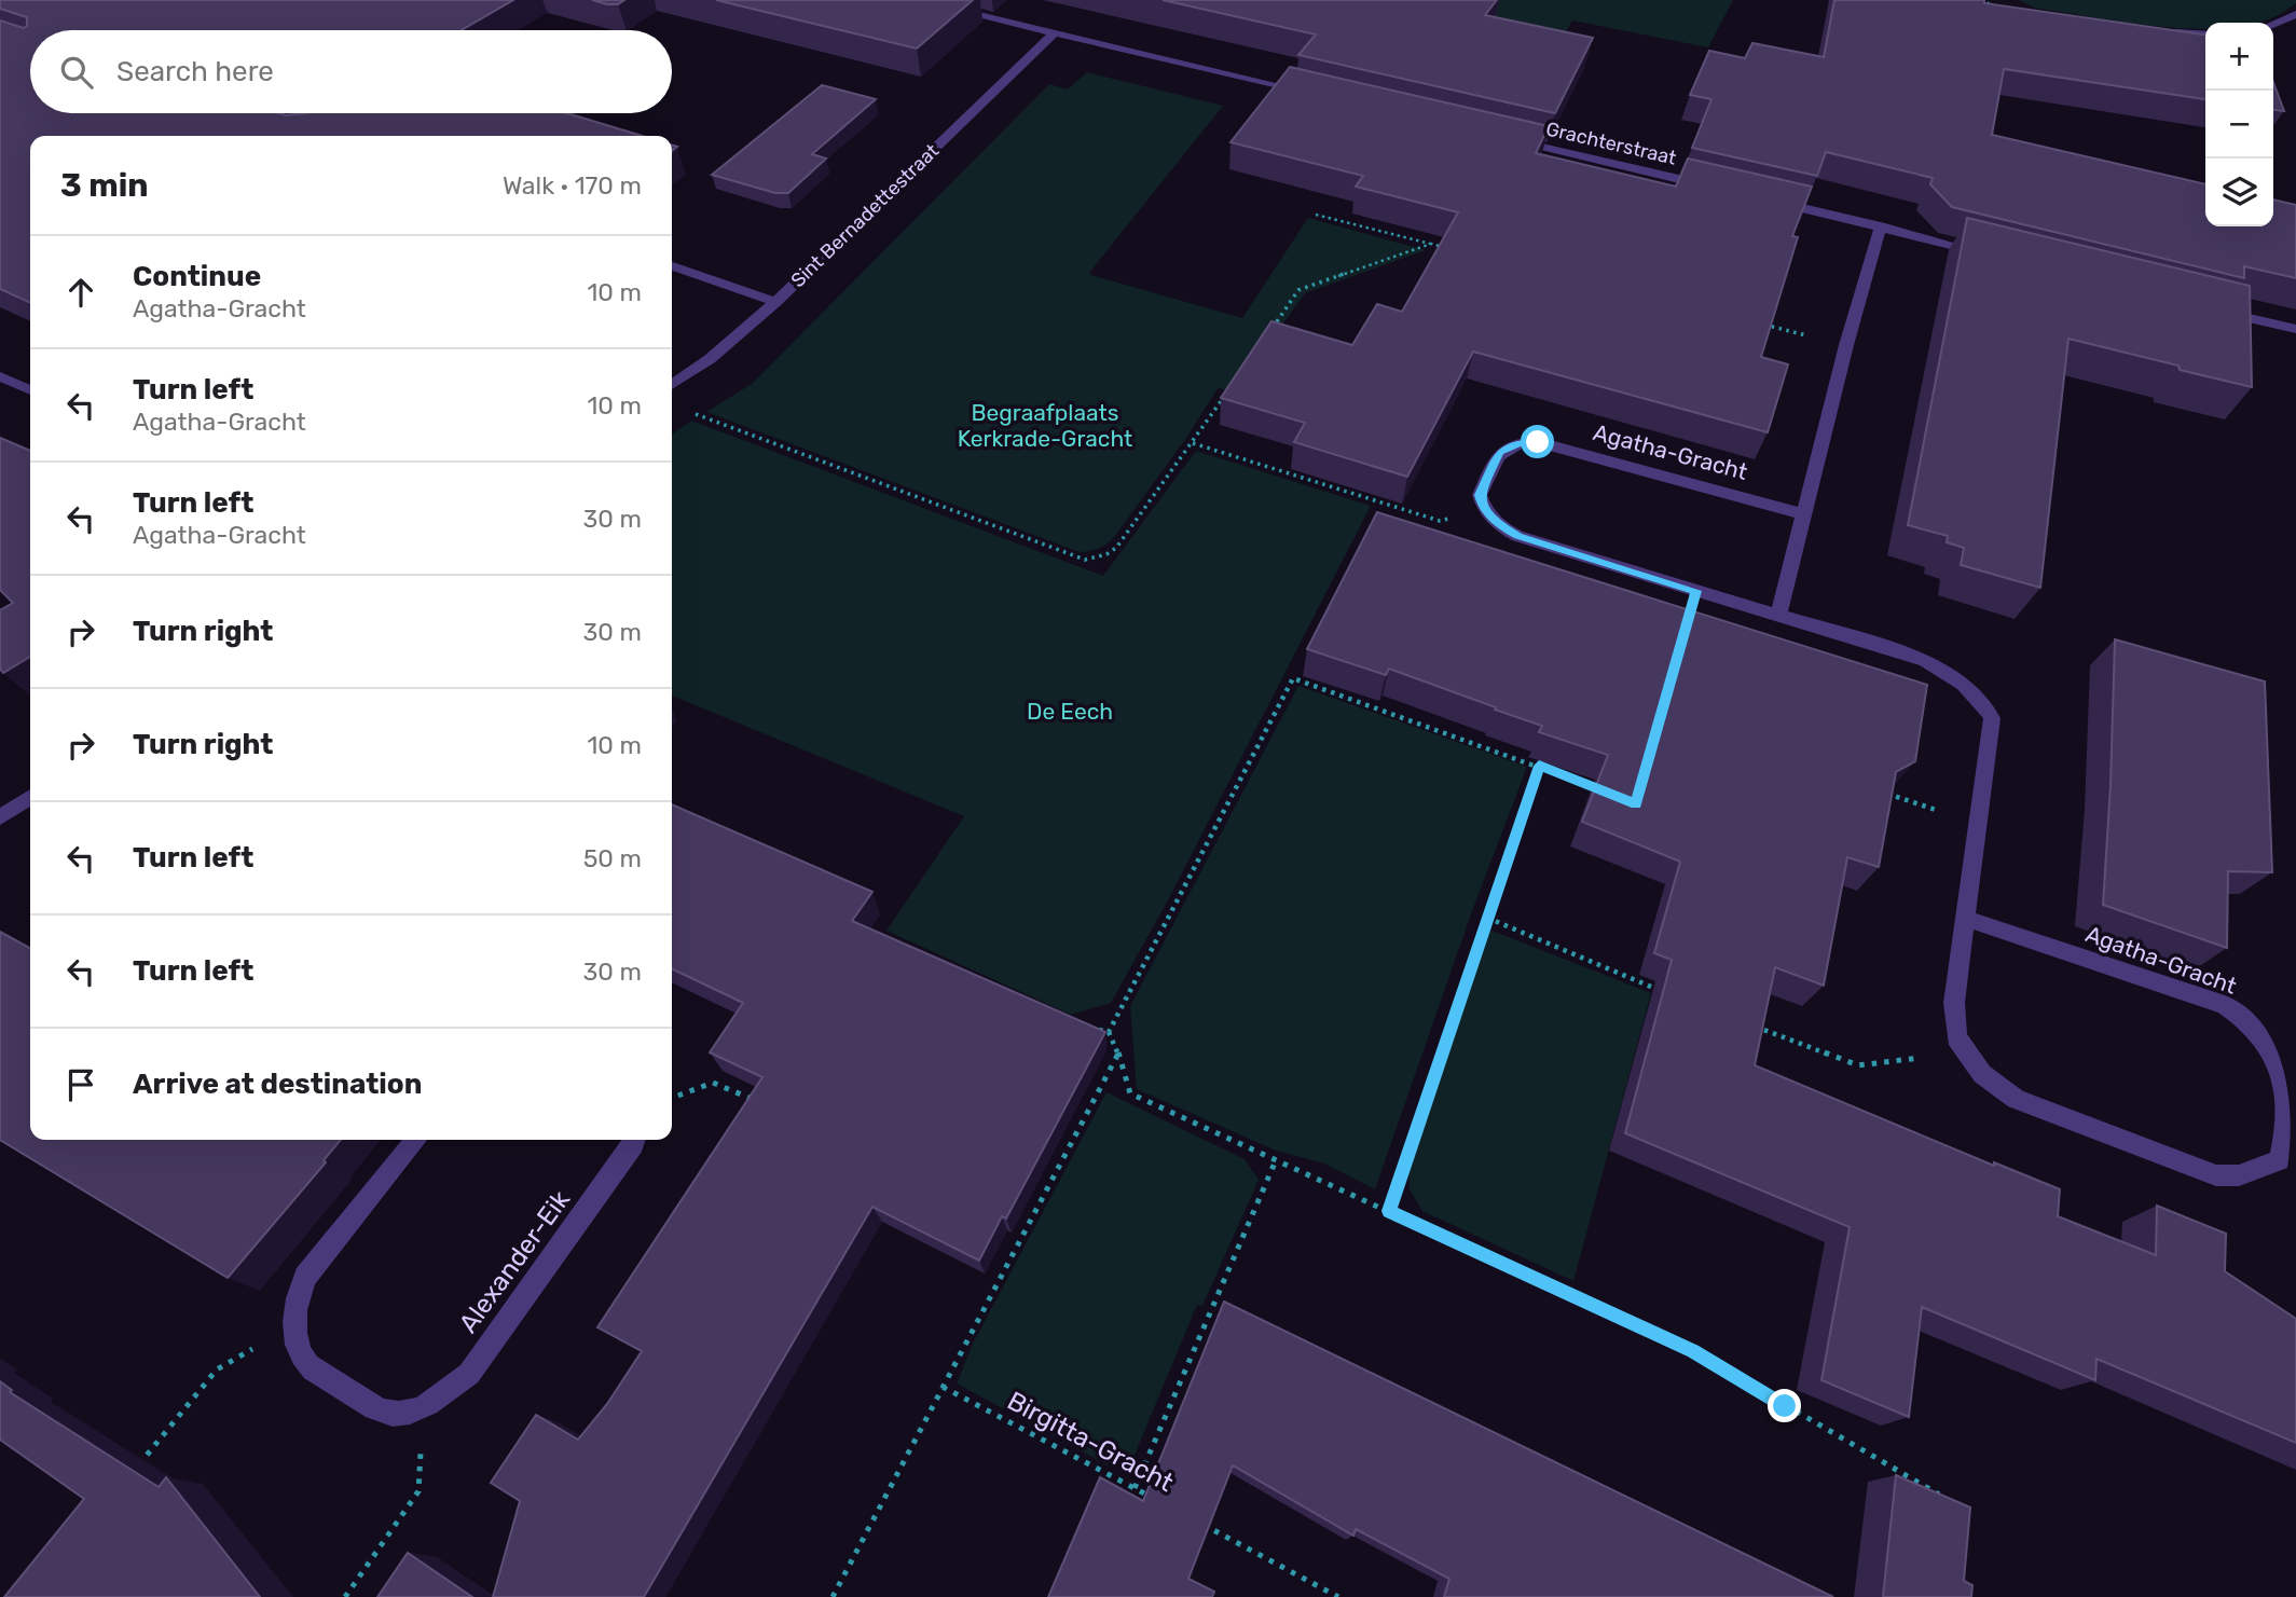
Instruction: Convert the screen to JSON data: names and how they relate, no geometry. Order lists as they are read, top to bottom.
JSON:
{
  "streets": {
    "street": [
      "Grachterstraat",
      "Sint Bernadettestraat",
      "Agatha-Gracht",
      "Alexander-Eik"
    ],
    "path": ["Birgitta-Gracht"]
  },
  "parks": ["Begraafplaats Kerkrade-Gracht", "De Eech"],
  "page": {
    "map_buttons": ["+", "−"],
    "search": "Search here",
    "heading": ["3 min", "Walk · 170 m"],
    "list": [
      ["Continue", "Agatha-Gracht", "10 m"],
      ["Turn left", "Agatha-Gracht", "10 m"],
      ["Turn left", "Agatha-Gracht", "30 m"],
      ["Turn right", "30 m"],
      ["Turn right", "10 m"],
      ["Turn left", "50 m"],
      ["Turn left", "30 m"],
      "Arrive at destination"
    ]
  }
}
